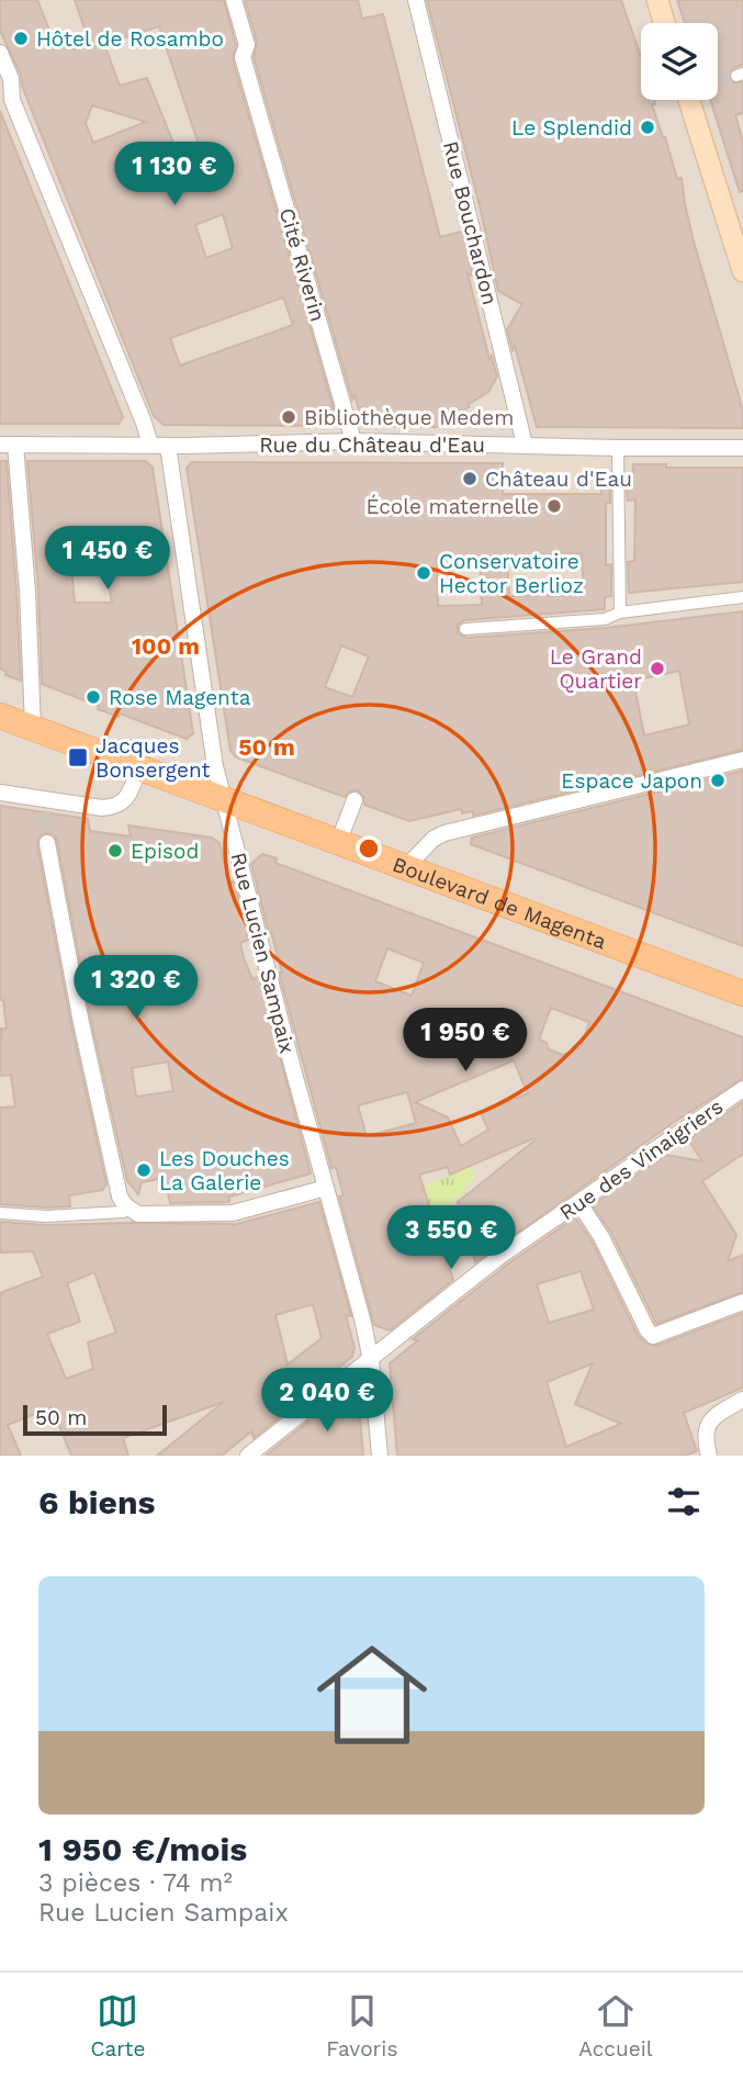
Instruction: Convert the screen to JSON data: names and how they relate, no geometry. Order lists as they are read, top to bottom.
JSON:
{
  "streets": {
    "main road": ["Boulevard de Magenta"],
    "street": [
      "Rue Bouchardon",
      "Cité Riverin",
      "Rue du Château d'Eau",
      "Rue Lucien Sampaix",
      "Rue des Vinaigriers"
    ]
  },
  "crossings": [
    ["Rue Bouchardon", "Rue du Château d'Eau"],
    ["Cité Riverin", "Rue du Château d'Eau"],
    ["Rue du Château d'Eau", "Rue Lucien Sampaix"],
    ["Boulevard de Magenta", "Rue Lucien Sampaix"],
    ["Rue Lucien Sampaix", "Rue des Vinaigriers"]
  ],
  "places": {
    "other": [
      "Hôtel de Rosambo",
      "Le Splendid",
      "Bibliothèque Medem",
      "Château d'Eau",
      "École maternelle",
      "Conservatoire Hector Berlioz",
      "Le Grand Quartier",
      "Rose Magenta",
      "Espace Japon",
      "Episod",
      "Les Douches La Galerie"
    ],
    "transit": ["Jacques Bonsergent"]
  },
  "scale_bar": "50 m",
  "page": {
    "price": [
      "1 130 €",
      "1 450 €",
      "1 320 €",
      "1 950 €",
      "3 550 €",
      "2 040 €"
    ],
    "scale": "50 m",
    "heading": "6 biens",
    "list": [
      {
        "name": "1 950 €/mois",
        "note": "3 pièces · 74 m² · Rue Lucien Sampaix"
      }
    ],
    "tabs": ["Carte", "Favoris", "Accueil"]
  },
  "rings": ["100 m", "50 m"]
}
